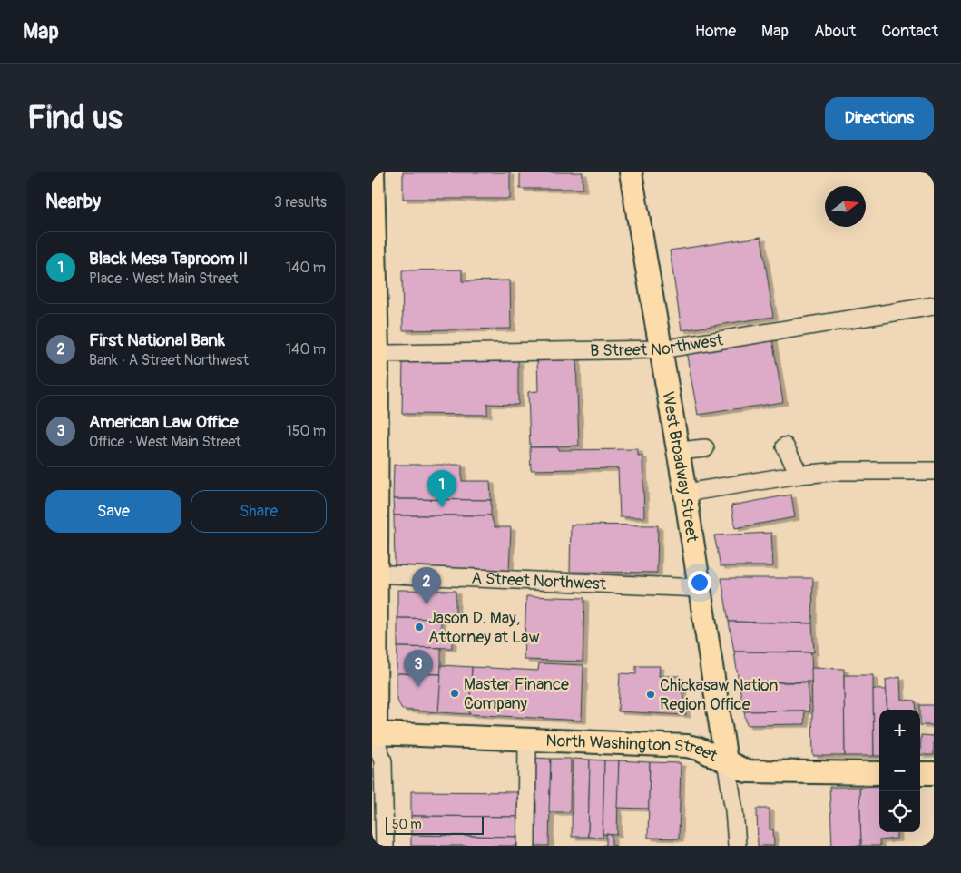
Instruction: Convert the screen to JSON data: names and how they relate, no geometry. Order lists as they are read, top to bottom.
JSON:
{
  "streets": {
    "main road": ["West Broadway Street", "North Washington Street"],
    "street": ["B Street Northwest", "A Street Northwest"]
  },
  "crossings": [
    ["B Street Northwest", "West Broadway Street"],
    ["West Broadway Street", "A Street Northwest"],
    ["West Broadway Street", "North Washington Street"]
  ],
  "places": ["Jason D. May, Attorney at Law", "Master Finance Company", "Chickasaw Nation Region Office"],
  "scale_bar": "50 m",
  "north": "right",
  "page": {
    "header": "Map",
    "nav": [
      "Home",
      "Map",
      "About",
      "Contact"
    ],
    "buttons": [
      "Directions",
      ["Save", "Share"]
    ],
    "title": "Find us",
    "heading": ["Nearby", "3 results"],
    "list": [
      {
        "mark": "1",
        "name": "Black Mesa Taproom II",
        "note": "Place · West Main Street",
        "value": "140 m"
      },
      {
        "mark": "2",
        "name": "First National Bank",
        "note": "Bank · A Street Northwest",
        "value": "140 m"
      },
      {
        "mark": "3",
        "name": "American Law Office",
        "note": "Office · West Main Street",
        "value": "150 m"
      }
    ],
    "pins": ["1", "2", "3"],
    "map_buttons": ["+", "−"],
    "scale": "50 m"
  }
}
